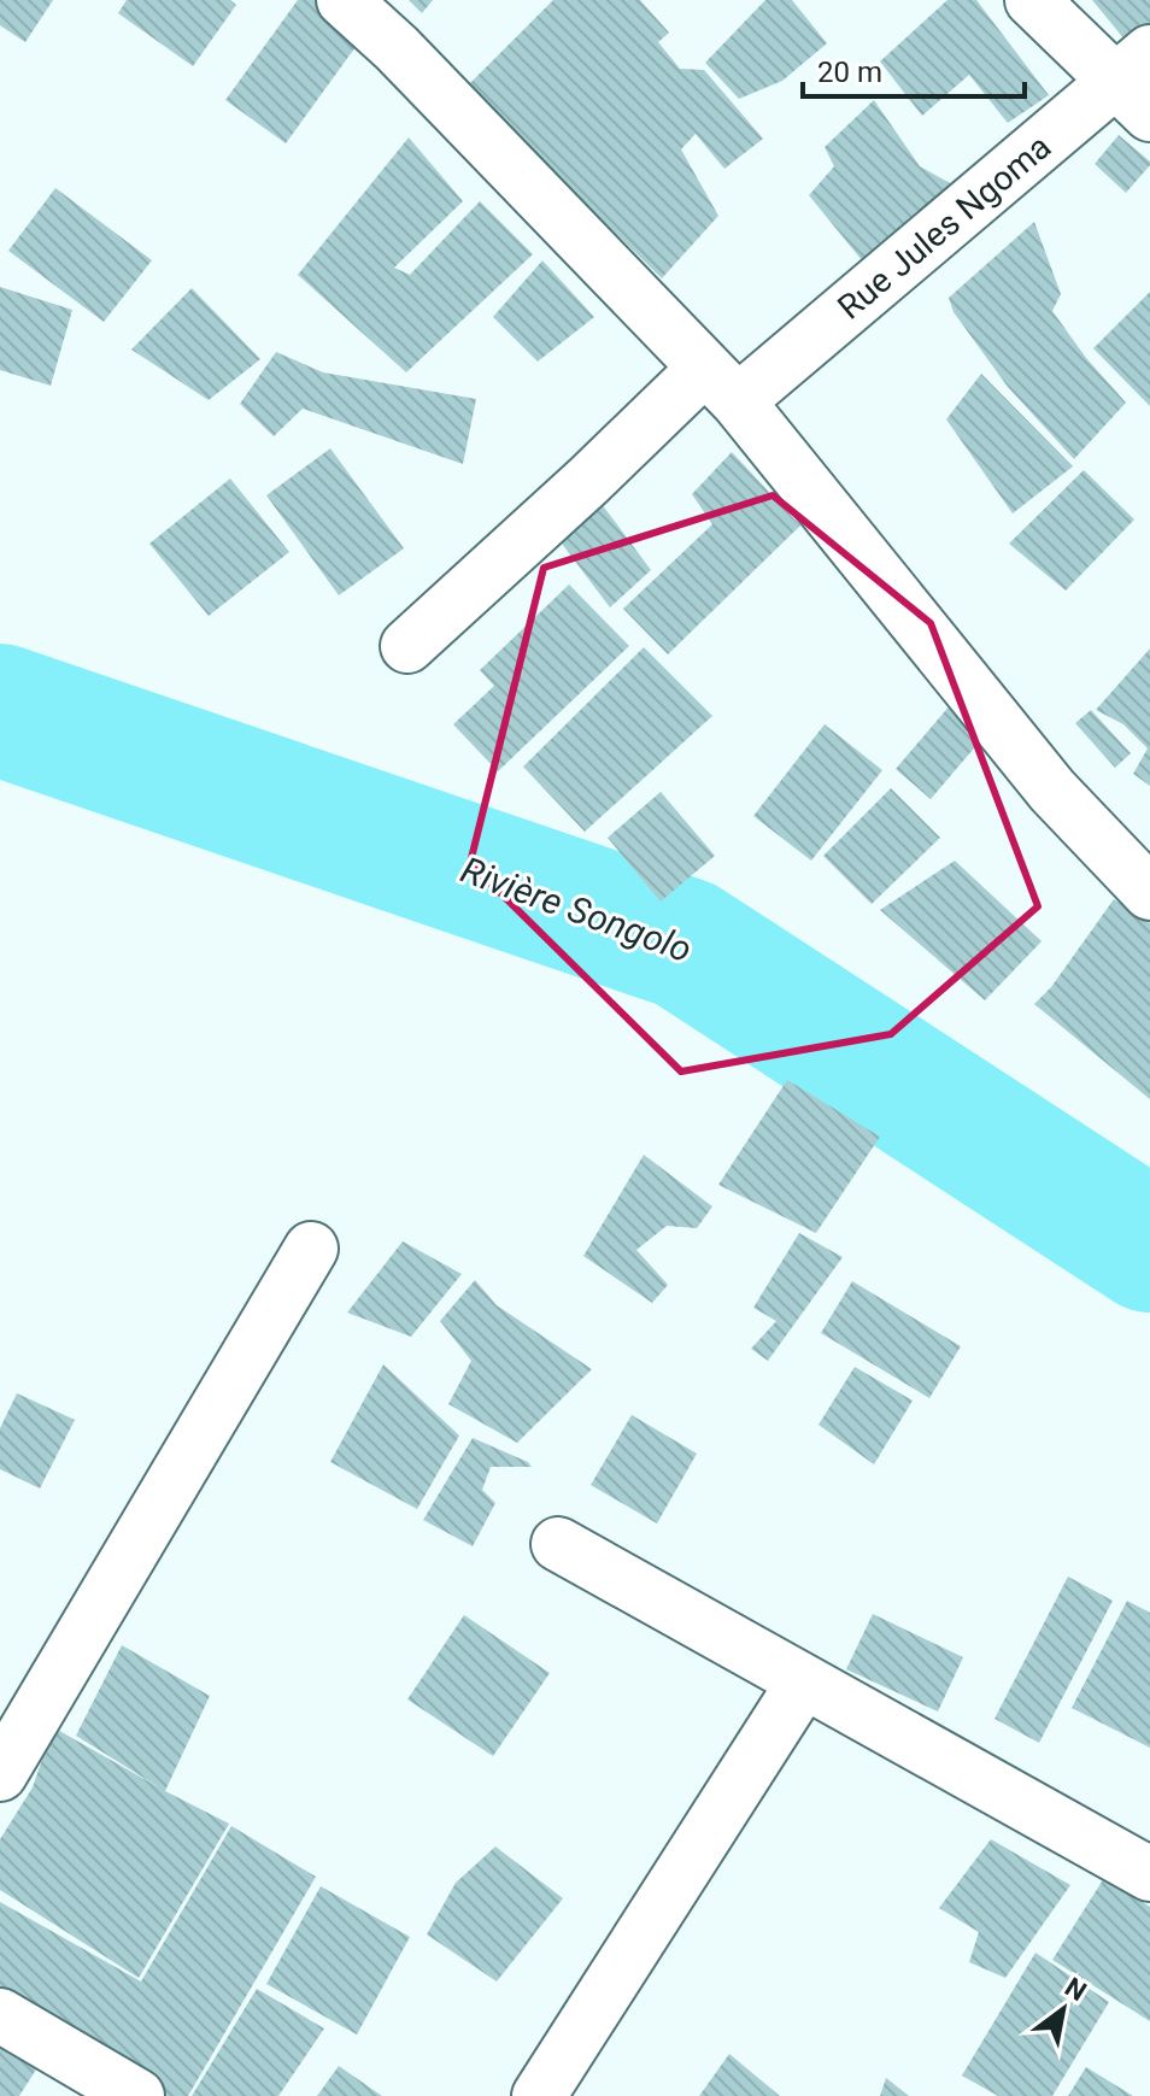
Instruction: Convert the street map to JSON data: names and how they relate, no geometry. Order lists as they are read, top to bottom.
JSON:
{
  "streets": {
    "street": ["Rue Jules Ngoma"]
  },
  "water": ["Rivière Songolo"],
  "scale_bar": "20 m",
  "north": "top right"
}
